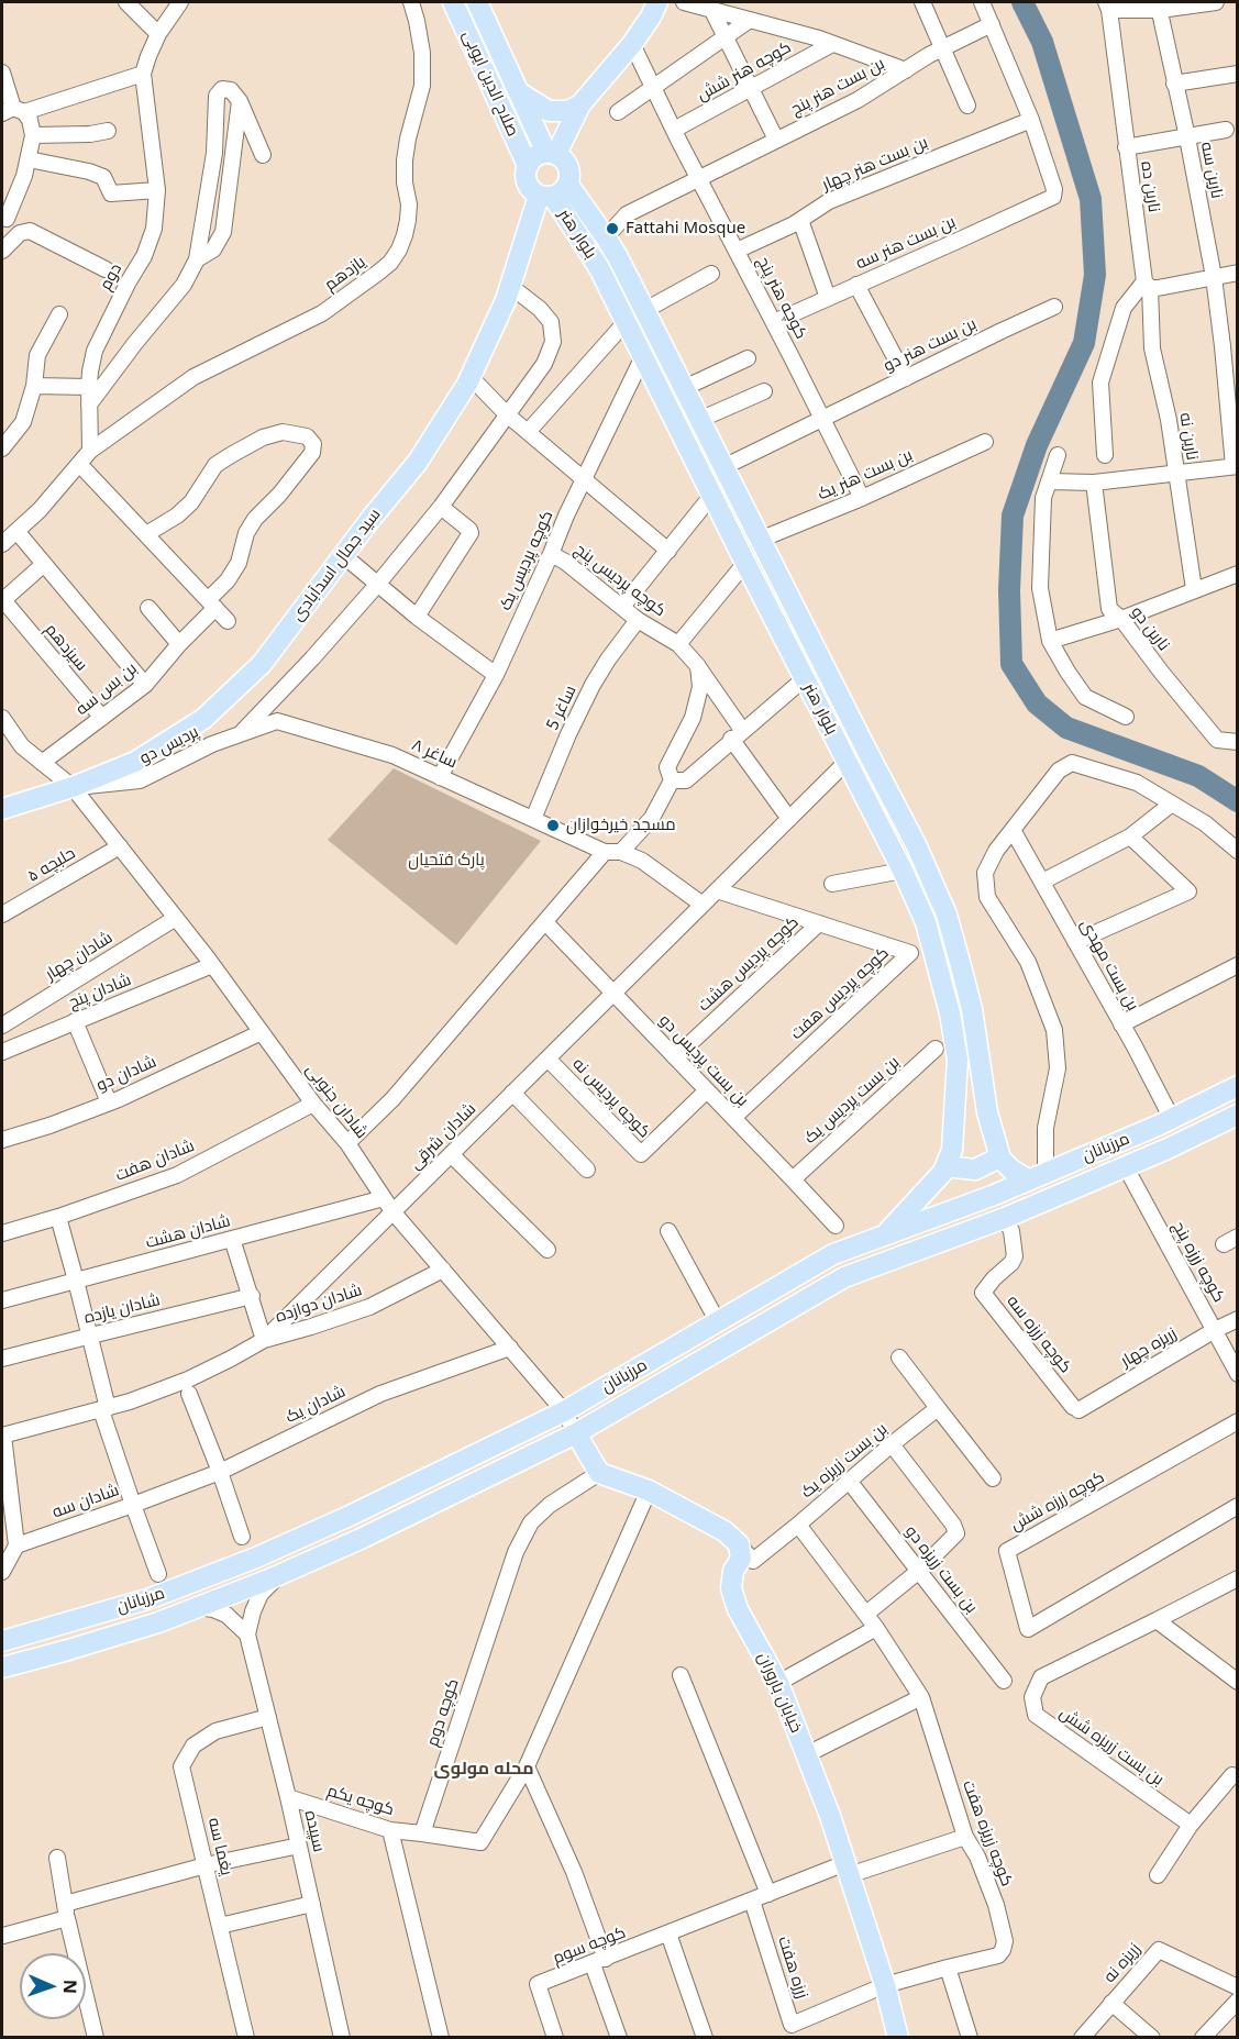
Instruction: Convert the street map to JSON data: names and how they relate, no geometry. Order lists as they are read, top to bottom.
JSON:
{
  "streets": {
    "main road": [
      "صلاح الدین ایوبی",
      "بلوار هنر",
      "سید جمال اسدآبادی",
      "مرزبانان",
      "خیابان باروران"
    ],
    "street": [
      "کوچه هنر شش",
      "بن بست هنر پنج",
      "بن بست هنر چهار",
      "نارین سه",
      "نارین ده",
      "بن بست هنر سه",
      "یازدهم",
      "دوم",
      "کوچه هنر پنج",
      "بن بست هنر دو",
      "نارین نه",
      "بن بست هنر یک",
      "کوچه پردیس یک",
      "کوچه پردیس پنج",
      "نارین دو",
      "سیزدهم",
      "بن بس سه",
      "ساغر 5",
      "پردیس دو",
      "ساغر ٨",
      "حلبچه ۵",
      "شادان چهار",
      "کوچه پردیس هشت",
      "بن بست مهدی",
      "شادان پنج",
      "کوچه پردیس هفت",
      "بن بست پردیس دو",
      "شادان دو",
      "کوچه پردیس نه",
      "بن بست پردیس یک",
      "شادان جنوبی",
      "شادان شرقی",
      "شادان هفت",
      "شادان هشت",
      "کوچه زرزه پنج",
      "شادان دوازده",
      "شادان یازده",
      "کوچه زرزه سه",
      "زریزه چهار",
      "شادان یک",
      "بن بست زریزه یک",
      "شادان سه",
      "کوچه زرزه شش",
      "بن بست زریزه دو",
      "کوچه دوم",
      "بن بست زریزه شش",
      "کوچه یکم",
      "سپیده",
      "کوچه زریزه هفت",
      "یغما سه",
      "کوچه سوم",
      "زریزه نه",
      "زرزه هفت"
    ]
  },
  "crossings": [
    ["کوچه هنر شش", "کوچه هنر پنج"],
    ["صلاح الدین ایوبی", "بلوار هنر"],
    ["صلاح الدین ایوبی", "سید جمال اسدآبادی"],
    ["بن بست هنر پنج", "بلوار هنر"],
    ["بن بست هنر پنج", "کوچه هنر پنج"],
    ["بن بست هنر چهار", "بن بست هنر سه"],
    ["بن بست هنر چهار", "کوچه هنر پنج"],
    ["نارین ده", "نارین نه"],
    ["بلوار هنر", "بن بست هنر دو"],
    ["بلوار هنر", "بن بست هنر یک"],
    ["بلوار هنر", "کوچه پردیس یک"],
    ["بلوار هنر", "سید جمال اسدآبادی"],
    ["بلوار هنر", "شادان شرقی"],
    ["بلوار هنر", "مرزبانان"],
    ["بن بست هنر سه", "کوچه هنر پنج"],
    ["یازدهم", "دوم"],
    ["کوچه هنر پنج", "بن بست هنر دو"],
    ["کوچه هنر پنج", "بن بست هنر یک"],
    ["کوچه پردیس یک", "کوچه پردیس پنج"],
    ["کوچه پردیس یک", "ساغر ٨"],
    ["سید جمال اسدآبادی", "پردیس دو"],
    ["سید جمال اسدآبادی", "شادان جنوبی"],
    ["کوچه پردیس پنج", "ساغر 5"],
    ["کوچه پردیس پنج", "شادان شرقی"],
    ["سیزدهم", "بن بس سه"],
    ["بن بس سه", "شادان جنوبی"],
    ["ساغر 5", "ساغر ٨"],
    ["پردیس دو", "ساغر ٨"],
    ["پردیس دو", "شادان جنوبی"],
    ["ساغر ٨", "شادان شرقی"],
    ["حلبچه ۵", "شادان جنوبی"],
    ["شادان چهار", "شادان جنوبی"],
    ["کوچه پردیس هشت", "کوچه پردیس هفت"],
    ["کوچه پردیس هشت", "بن بست پردیس دو"],
    ["بن بست مهدی", "مرزبانان"],
    ["شادان پنج", "شادان جنوبی"],
    ["کوچه پردیس هفت", "بن بست پردیس دو"],
    ["کوچه پردیس هفت", "شادان شرقی"],
    ["بن بست پردیس دو", "کوچه پردیس نه"],
    ["بن بست پردیس دو", "بن بست پردیس یک"],
    ["بن بست پردیس دو", "شادان شرقی"],
    ["شادان دو", "شادان جنوبی"],
    ["کوچه پردیس نه", "شادان شرقی"],
    ["شادان جنوبی", "شادان شرقی"],
    ["شادان جنوبی", "مرزبانان"],
    ["شادان جنوبی", "شادان هفت"],
    ["شادان جنوبی", "شادان هشت"],
    ["شادان جنوبی", "شادان دوازده"],
    ["شادان جنوبی", "شادان یک"],
    ["شادان شرقی", "شادان دوازده"],
    ["مرزبانان", "کوچه زرزه پنج"],
    ["مرزبانان", "کوچه زرزه سه"],
    ["شادان هشت", "شادان دوازده"],
    ["کوچه زرزه پنج", "زریزه چهار"],
    ["شادان دوازده", "شادان یازده"],
    ["کوچه زرزه سه", "زریزه چهار"],
    ["بن بست زریزه یک", "بن بست زریزه دو"],
    ["بن بست زریزه یک", "خیابان باروران"],
    ["خیابان باروران", "کوچه زریزه هفت"],
    ["خیابان باروران", "کوچه سوم"],
    ["خیابان باروران", "زرزه هفت"],
    ["کوچه دوم", "کوچه یکم"],
    ["کوچه یکم", "سپیده"],
    ["سپیده", "یغما سه"],
    ["کوچه زریزه هفت", "کوچه سوم"],
    ["کوچه زریزه هفت", "زرزه هفت"],
    ["کوچه سوم", "زرزه هفت"]
  ],
  "districts": ["محله مولوی"],
  "parks": ["پارک فتحیان"],
  "places": ["Fattahi Mosque", "مسجد خیرخوازان"],
  "north": "right"
}
